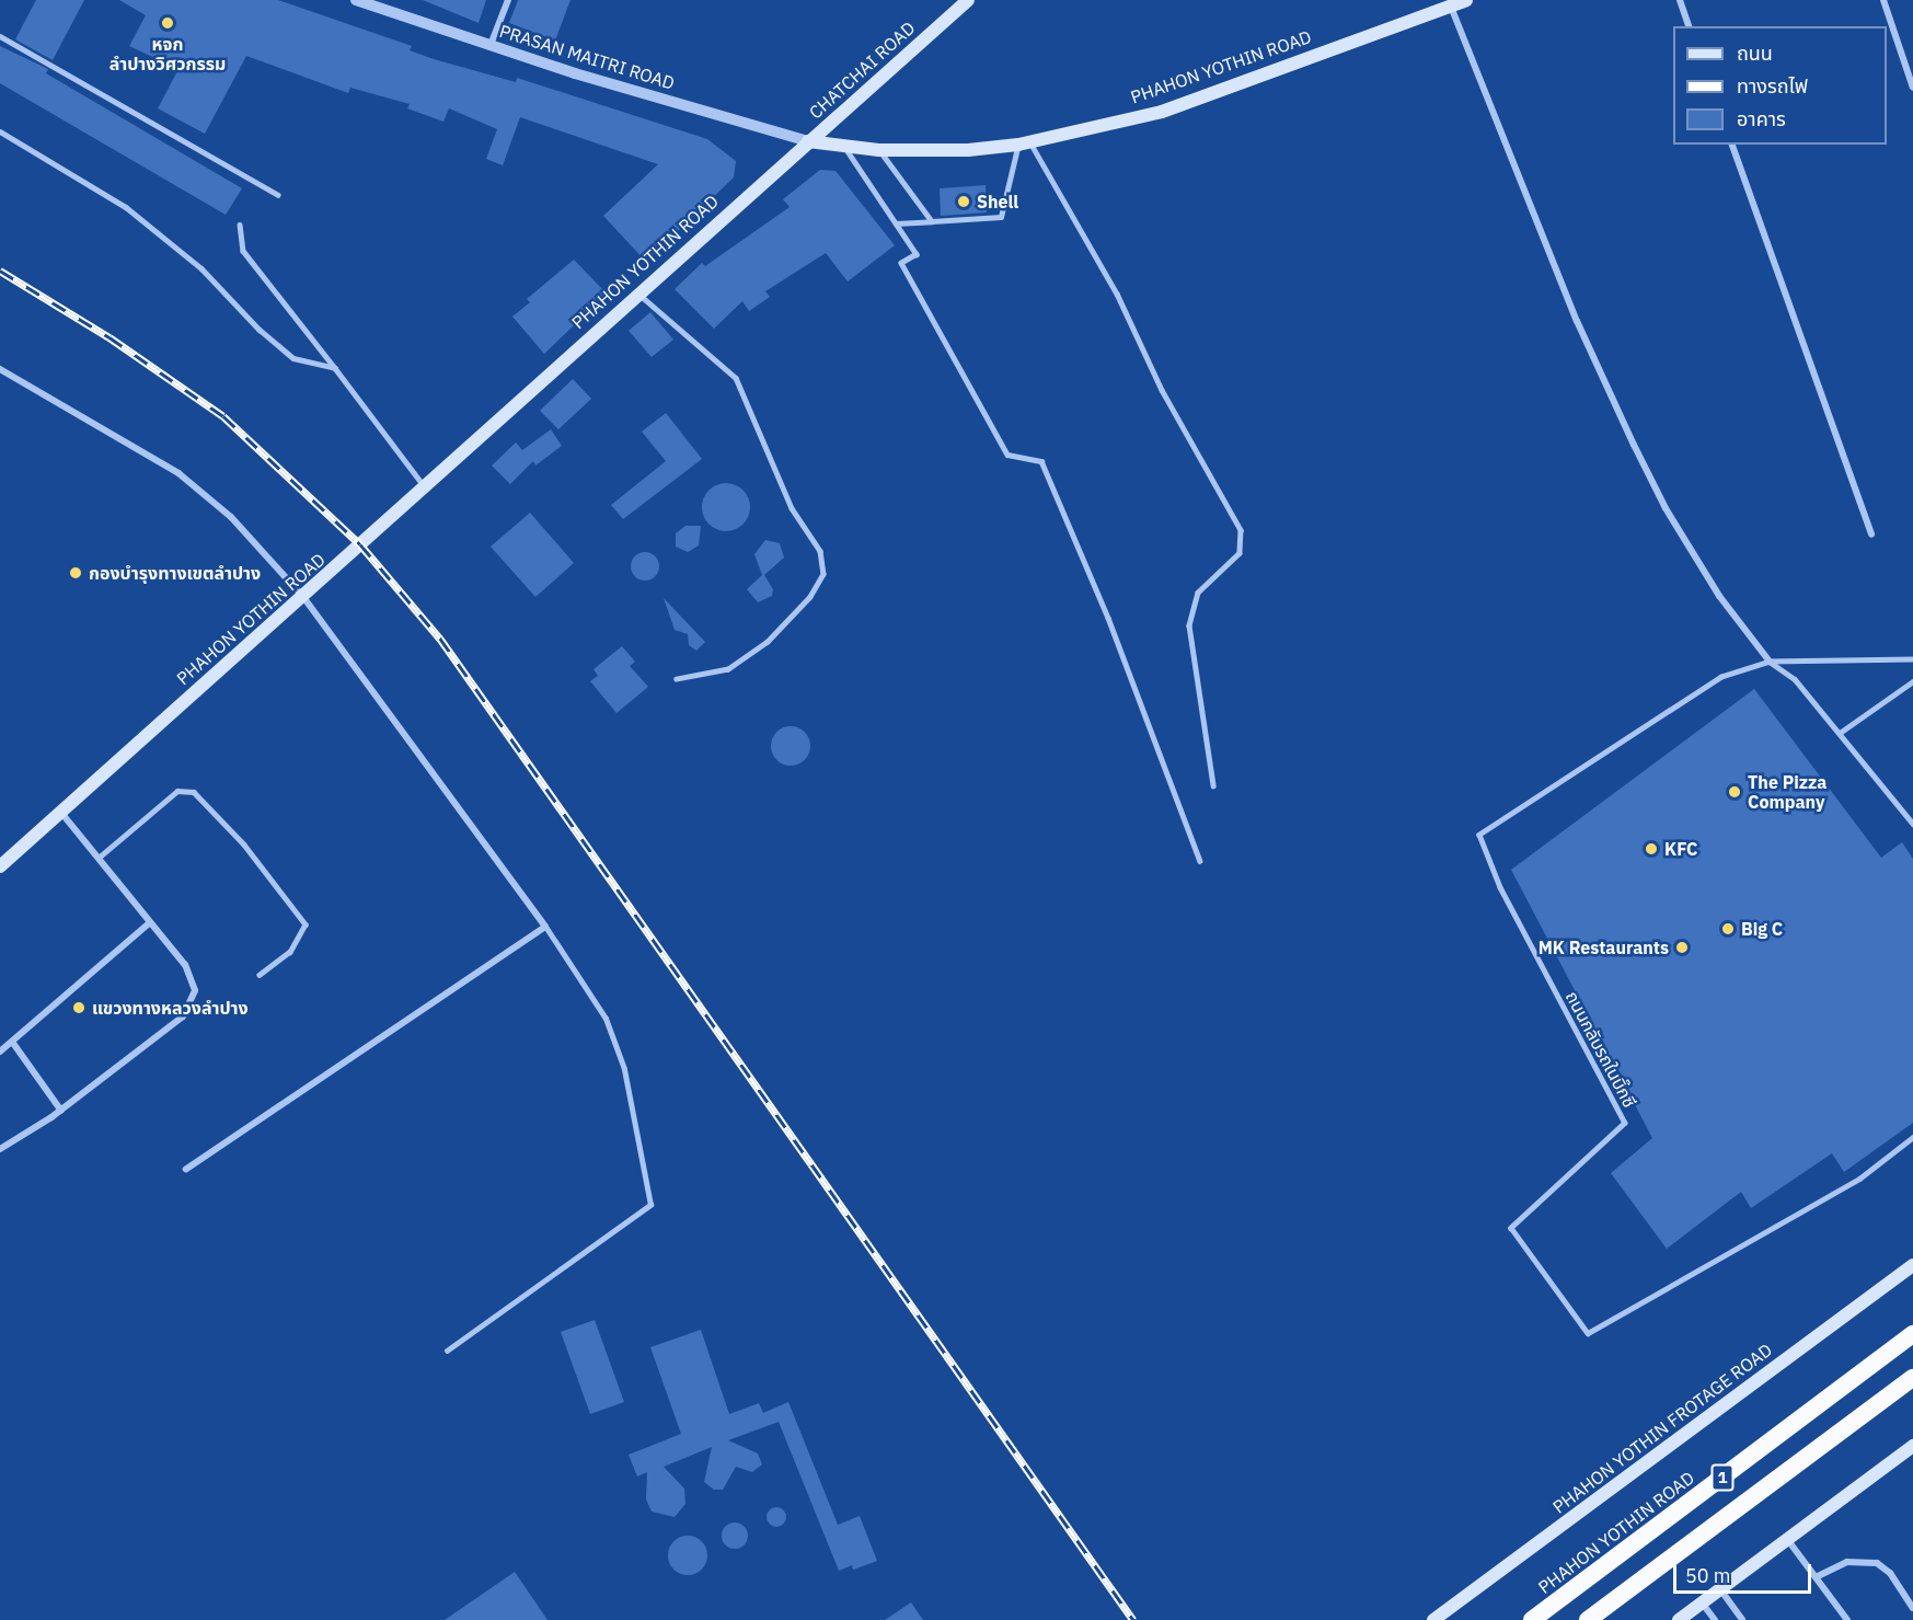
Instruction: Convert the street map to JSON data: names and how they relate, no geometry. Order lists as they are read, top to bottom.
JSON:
{
  "streets": {
    "highway": ["PHAHON YOTHIN ROAD", "1"],
    "main road": ["CHATCHAI ROAD", "PHAHON YOTHIN FROTAGE ROAD"],
    "street": ["PRASAN MAITRI ROAD"],
    "lane": ["ถนนกลับรถในบิ๊กซี"]
  },
  "crossings": [
    ["PRASAN MAITRI ROAD", "PHAHON YOTHIN ROAD"],
    ["PRASAN MAITRI ROAD", "CHATCHAI ROAD"],
    ["PHAHON YOTHIN ROAD", "CHATCHAI ROAD"]
  ],
  "places": [
    "หจก ลำปางวิศวกรรม",
    "Shell",
    "กองบำรุงทางเขตลำปาง",
    "The Pizza Company",
    "KFC",
    "Big C",
    "MK Restaurants",
    "แขวงทางหลวงลำปาง"
  ],
  "legend": ["ถนน", "ทางรถไฟ", "อาคาร"],
  "scale_bar": "50 m"
}
